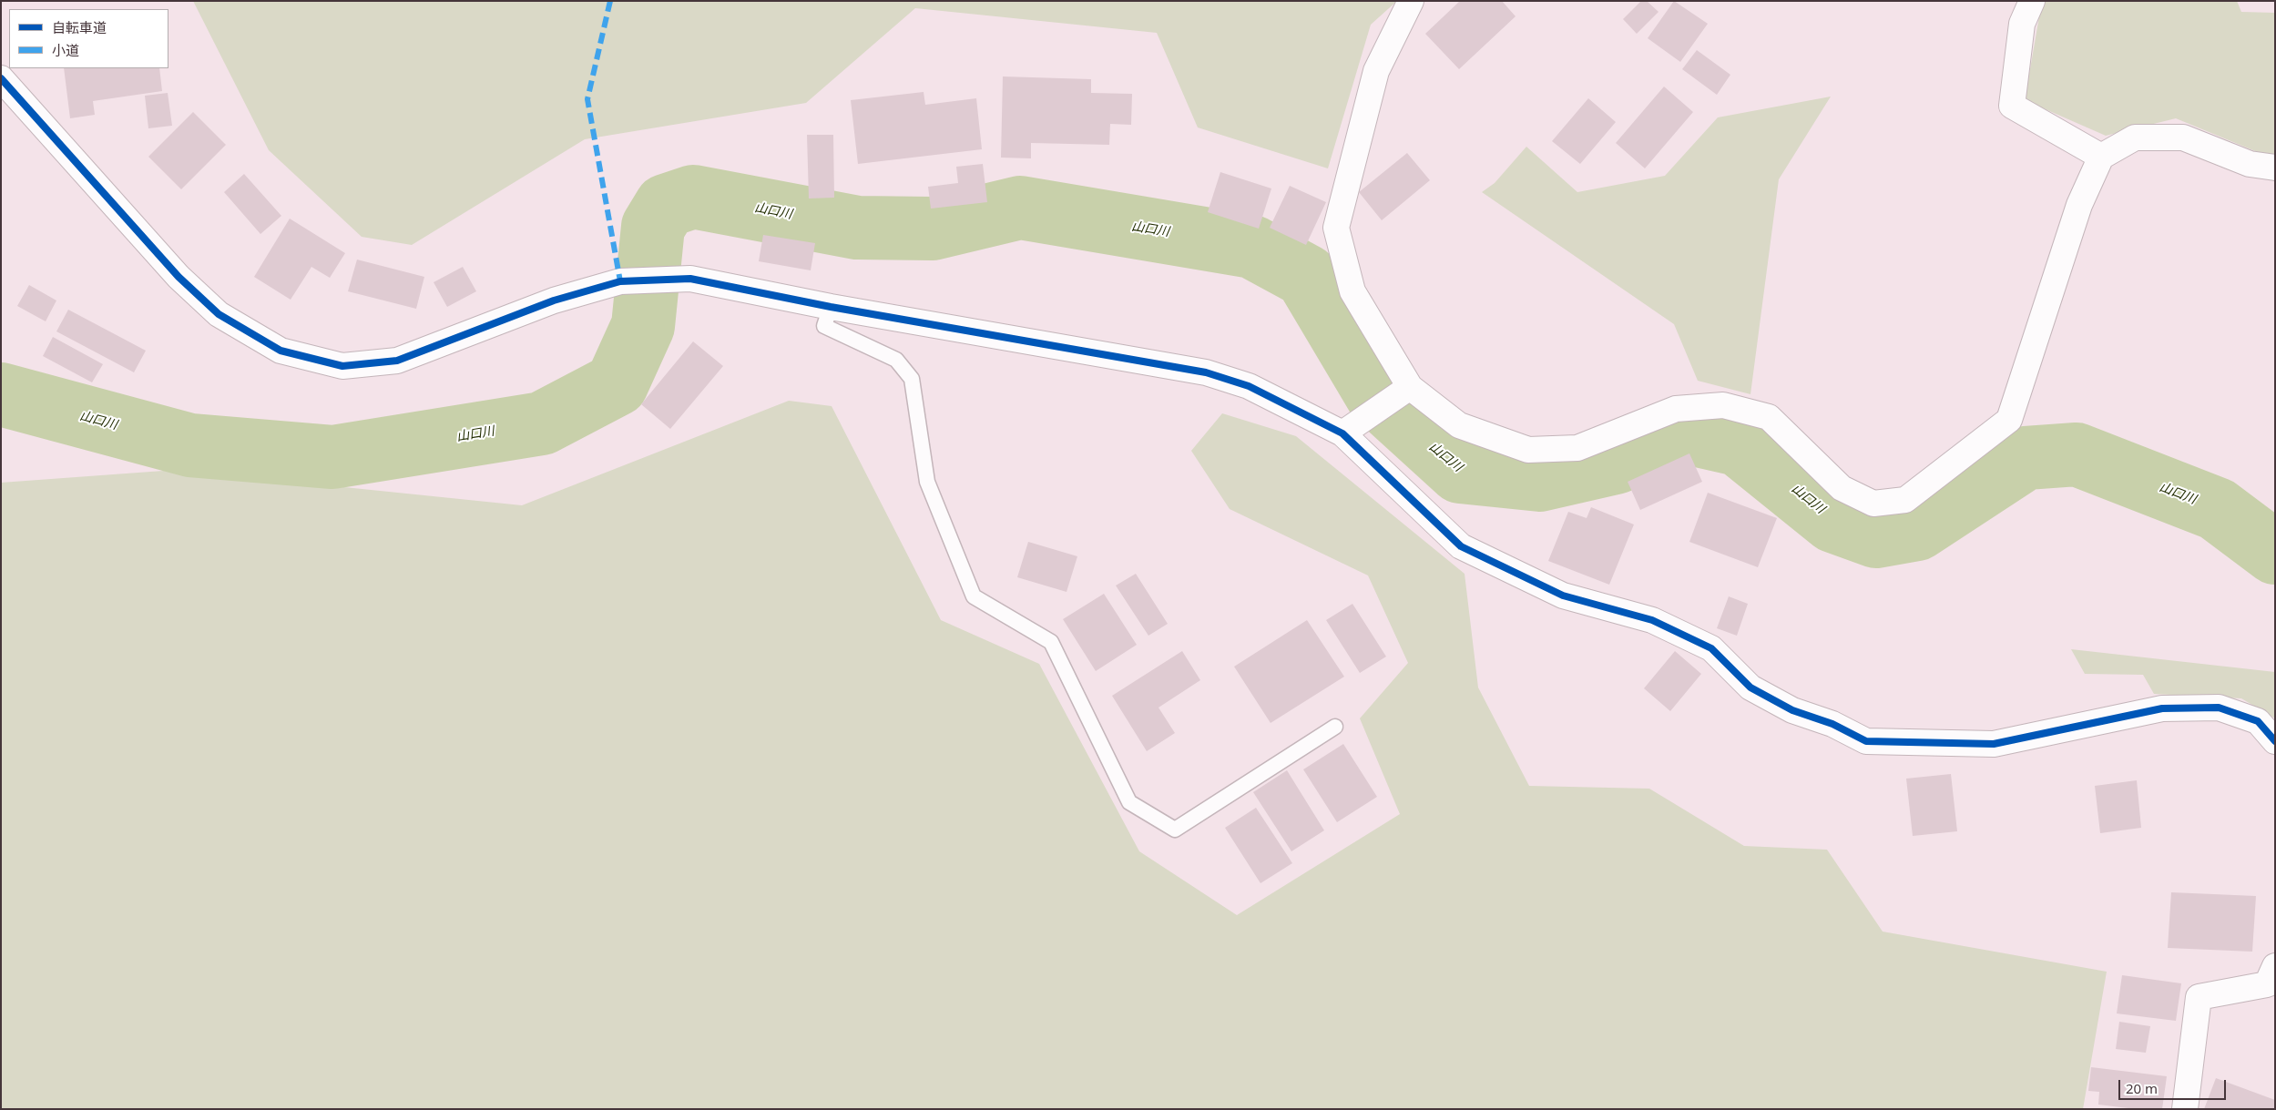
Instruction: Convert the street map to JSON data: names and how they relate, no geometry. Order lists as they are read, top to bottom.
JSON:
{
  "water": ["山口川"],
  "legend": ["自転車道", "小道"],
  "scale_bar": "20 m"
}
